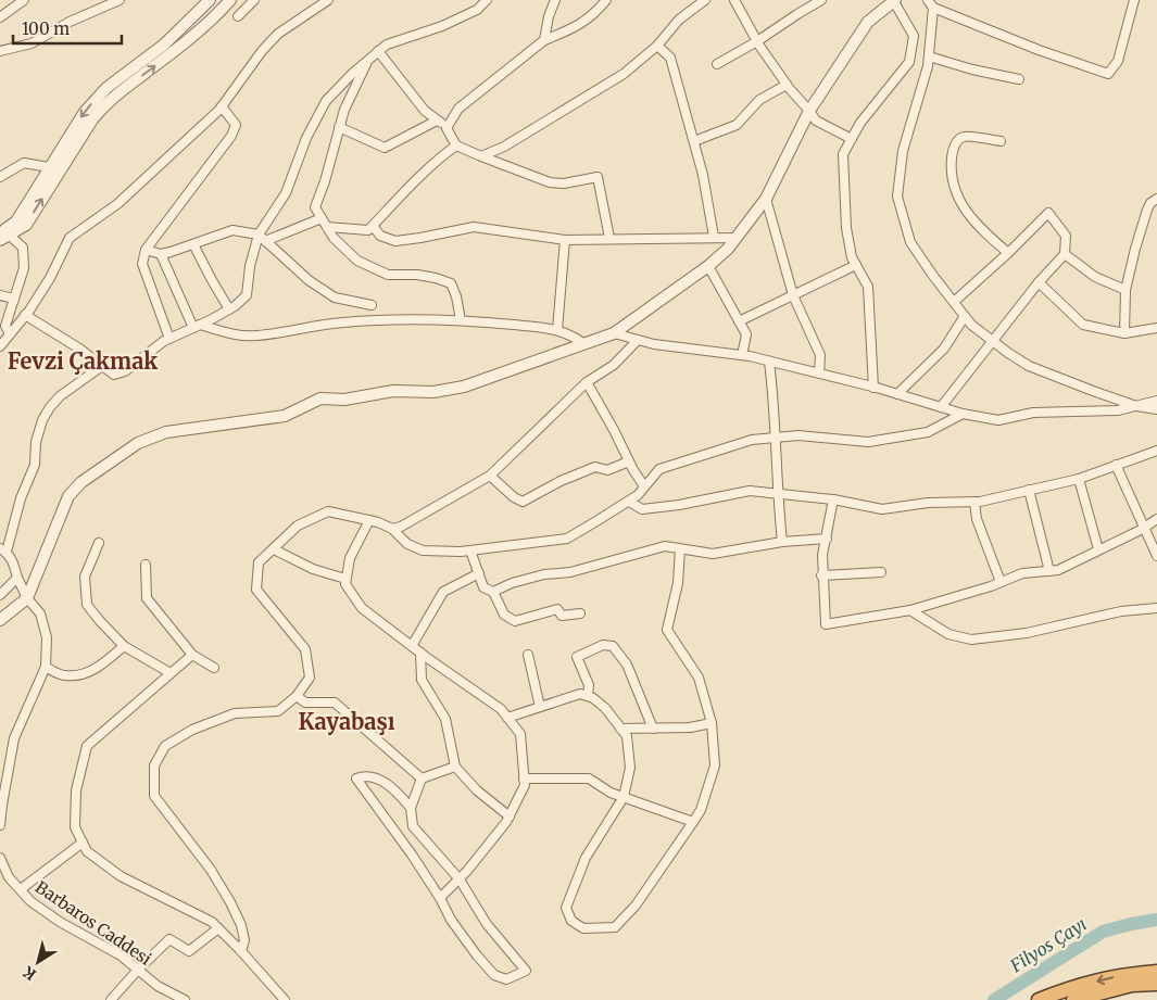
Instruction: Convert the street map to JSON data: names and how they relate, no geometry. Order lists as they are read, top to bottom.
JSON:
{
  "streets": {
    "street": ["Barbaros Caddesi"]
  },
  "districts": ["Fevzi Çakmak", "Kayabaşı"],
  "water": ["Filyos Çayı"],
  "scale_bar": "100 m",
  "north": "bottom left"
}
